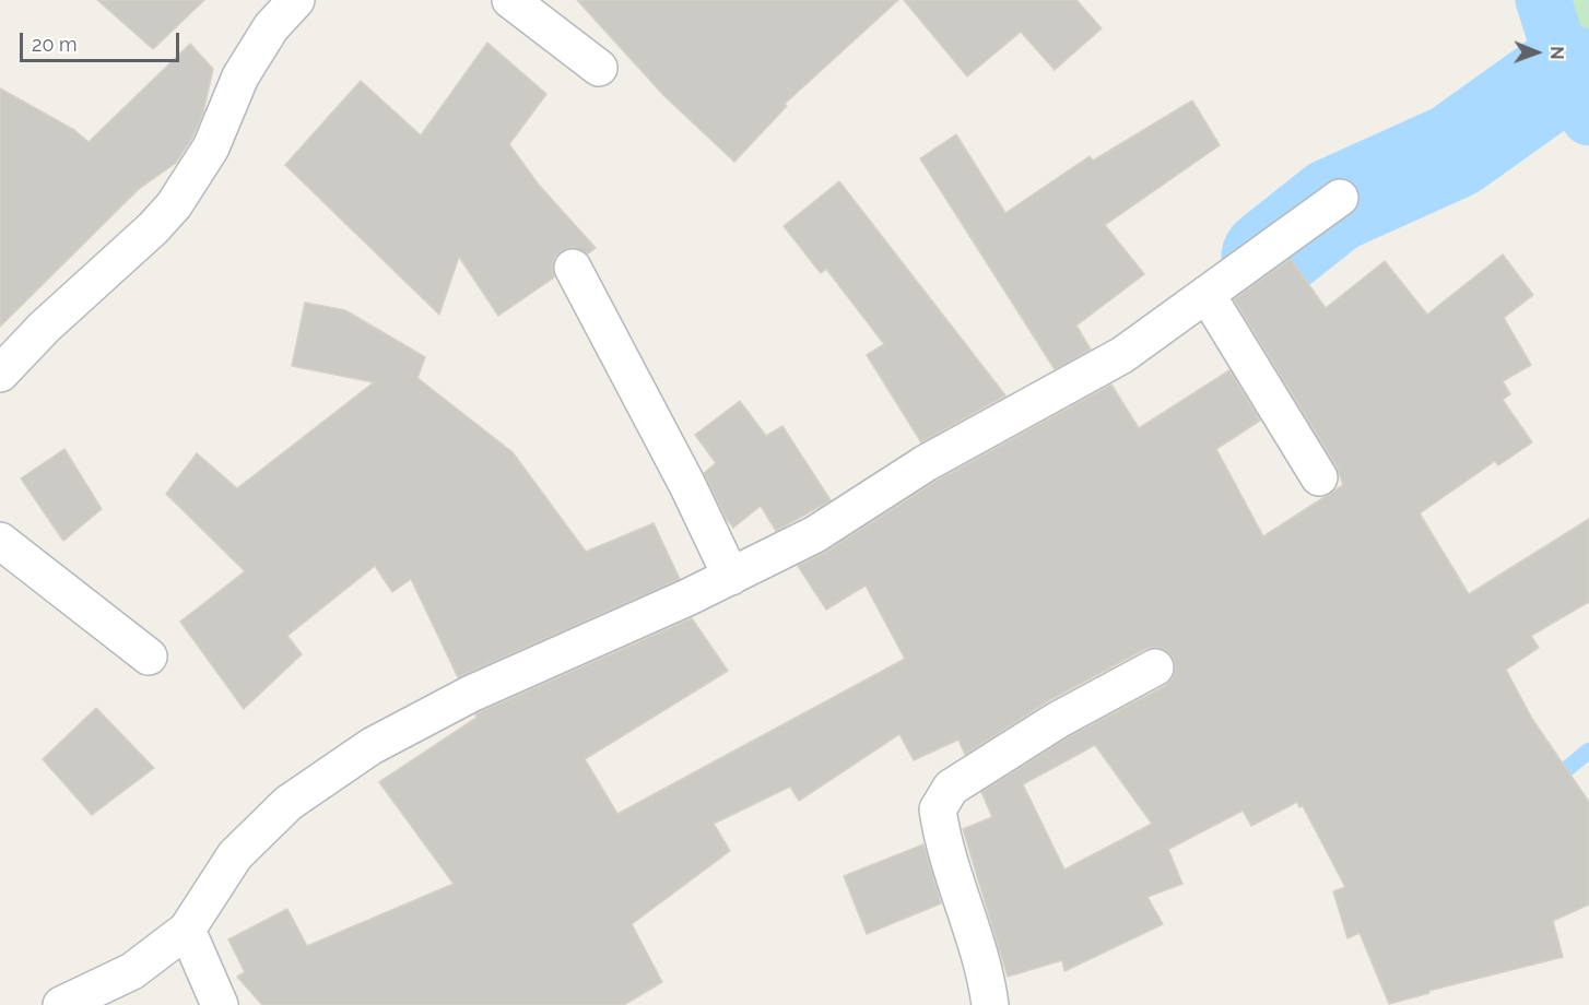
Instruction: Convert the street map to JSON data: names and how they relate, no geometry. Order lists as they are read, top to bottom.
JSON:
{
  "scale_bar": "20 m",
  "north": "right"
}
